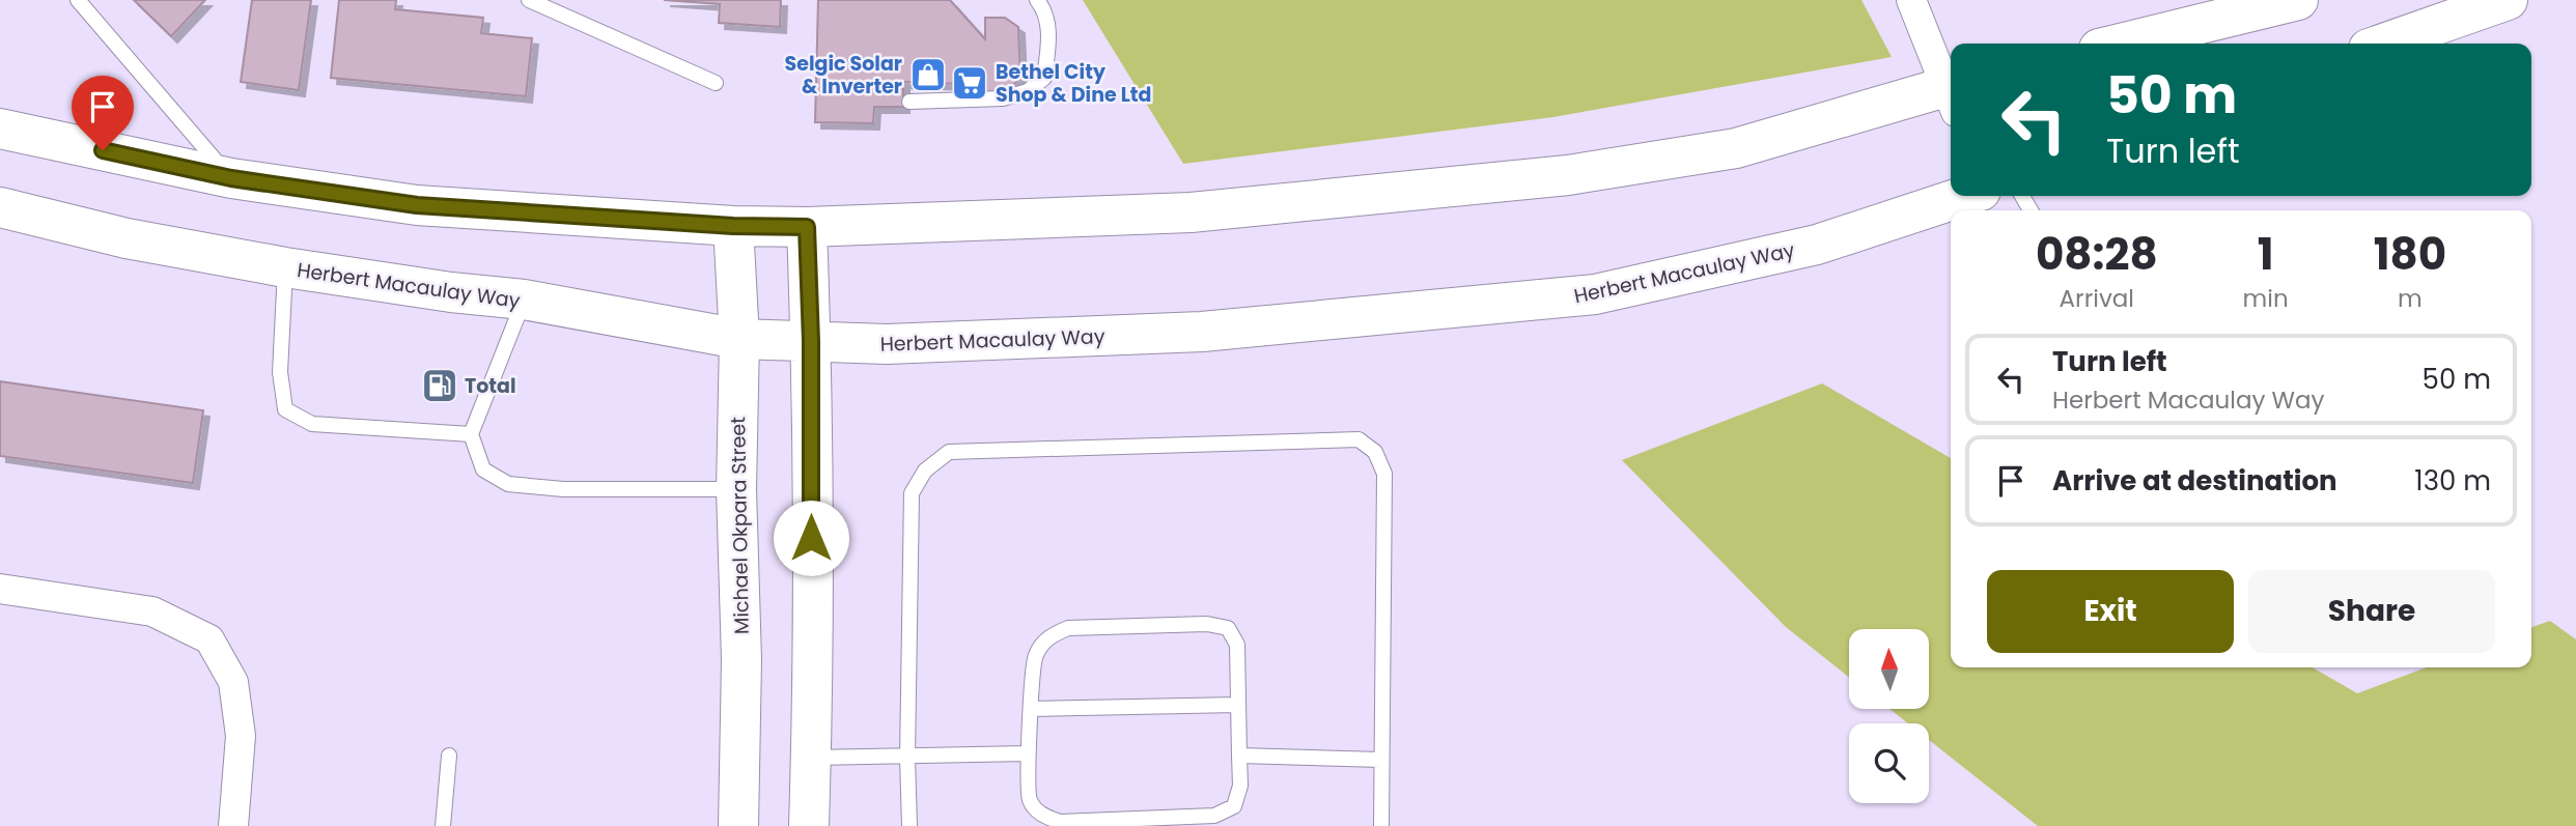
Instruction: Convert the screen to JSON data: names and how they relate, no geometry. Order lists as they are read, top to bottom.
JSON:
{
  "streets": {
    "main road": ["Herbert Macaulay Way", "Michael Okpara Street"]
  },
  "crossings": [
    ["Herbert Macaulay Way", "Michael Okpara Street"]
  ],
  "places": {
    "shop": ["Selgic Solar & Inverter"],
    "supermarket": ["Bethel City Shop & Dine Ltd"],
    "fuel station": ["Total"]
  },
  "north": "top",
  "page": {
    "turn": ["50 m", "Turn left"],
    "eta": [
      "08:28",
      "Arrival",
      "1",
      "min",
      "180",
      "m"
    ],
    "list": [
      {
        "name": "Turn left",
        "note": "Herbert Macaulay Way",
        "value": "50 m"
      },
      {
        "name": "Arrive at destination",
        "value": "130 m"
      }
    ],
    "buttons": ["Exit", "Share"]
  }
}
